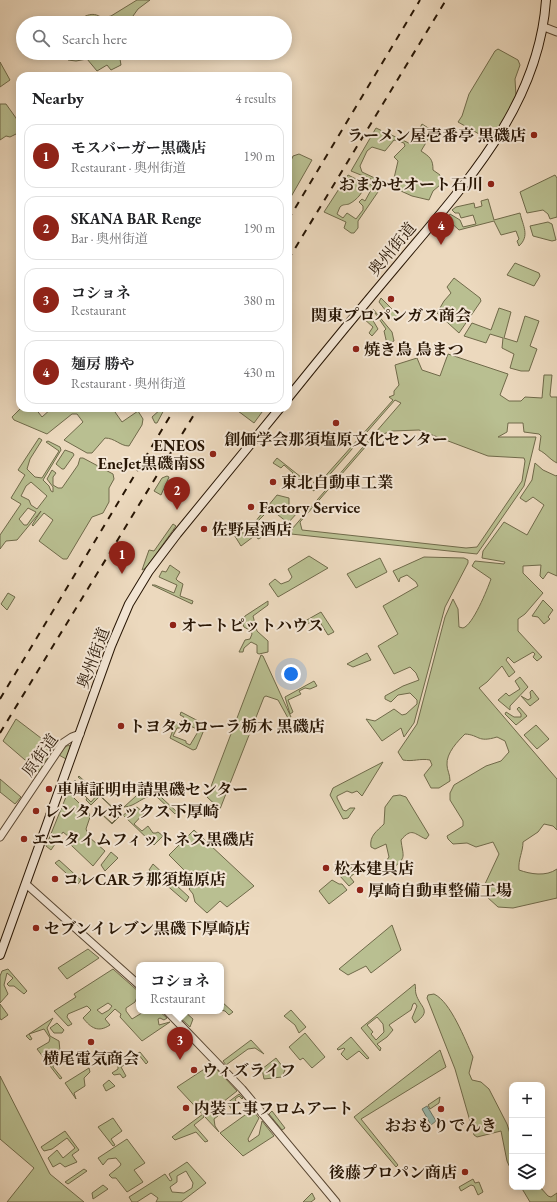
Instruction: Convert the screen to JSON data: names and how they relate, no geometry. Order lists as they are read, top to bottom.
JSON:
{
  "streets": {
    "main road": ["奥州街道"],
    "street": ["原街道"]
  },
  "crossings": [
    ["奥州街道", "原街道"]
  ],
  "places": [
    "ラーメン屋壱番亭 黒磯店",
    "おまかせオート石川",
    "関東プロパンガス商会",
    "焼き鳥 鳥まつ",
    "創価学会那須塩原文化センター",
    "ENEOS EneJet黒磯南SS",
    "東北自動車工業",
    "Factory Service",
    "佐野屋酒店",
    "オートピットハウス",
    "トヨタカローラ栃木 黒磯店",
    "車庫証明申請黒磯センター",
    "レンタルボックス下厚崎",
    "エニタイムフィットネス黒磯店",
    "松本建具店",
    "コレCARラ那須塩原店",
    "厚崎自動車整備工場",
    "セブンイレブン黒磯下厚崎店",
    "横尾電気商会",
    "ウィズライフ",
    "内装工事フロムアート",
    "おおもりでんき",
    "後藤プロパン商店"
  ],
  "page": {
    "search": "Search here",
    "heading": ["Nearby", "4 results"],
    "list": [
      {
        "mark": "1",
        "name": "モスバーガー黒磯店",
        "note": "Restaurant · 奥州街道",
        "value": "190 m"
      },
      {
        "mark": "2",
        "name": "SKANA BAR Renge",
        "note": "Bar · 奥州街道",
        "value": "190 m"
      },
      {
        "mark": "3",
        "name": "コショネ",
        "note": "Restaurant",
        "value": "380 m"
      },
      {
        "mark": "4",
        "name": "麺房 勝や",
        "note": "Restaurant · 奥州街道",
        "value": "430 m"
      }
    ],
    "pins": [
      "4",
      "2",
      "1",
      "3"
    ],
    "popup": ["コショネ", "Restaurant"],
    "map_buttons": ["+", "−"]
  }
}
